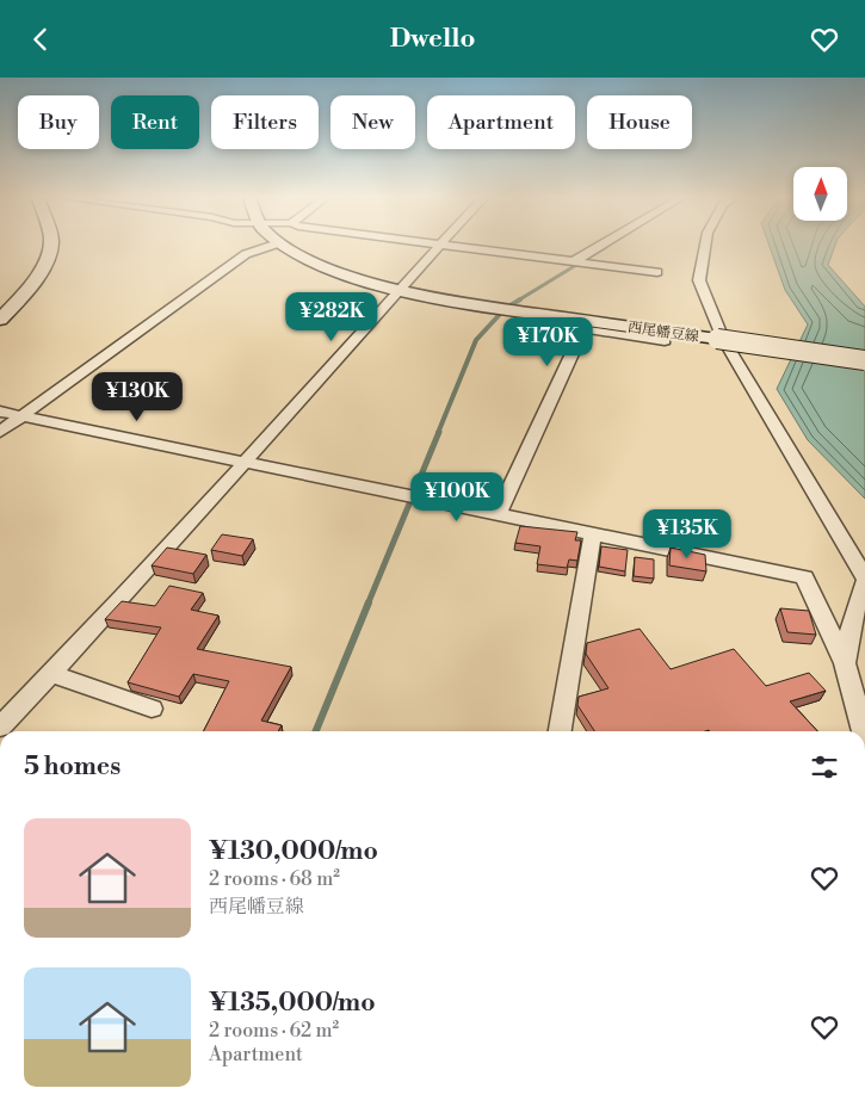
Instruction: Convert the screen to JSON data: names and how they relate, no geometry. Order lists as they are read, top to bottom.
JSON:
{
  "streets": {
    "main road": ["西尾幡豆線"]
  },
  "north": "top",
  "page": {
    "header": "Dwello",
    "chip": [
      "Buy",
      "Rent",
      "Filters",
      "New",
      "Apartment",
      "House"
    ],
    "price": [
      "¥282K",
      "¥170K",
      "¥130K",
      "¥100K",
      "¥135K"
    ],
    "heading": "5 homes",
    "list": [
      {
        "name": "¥130,000/mo",
        "note": "2 rooms · 68 m² · 西尾幡豆線"
      },
      {
        "name": "¥135,000/mo",
        "note": "2 rooms · 62 m² · Apartment"
      }
    ]
  }
}
